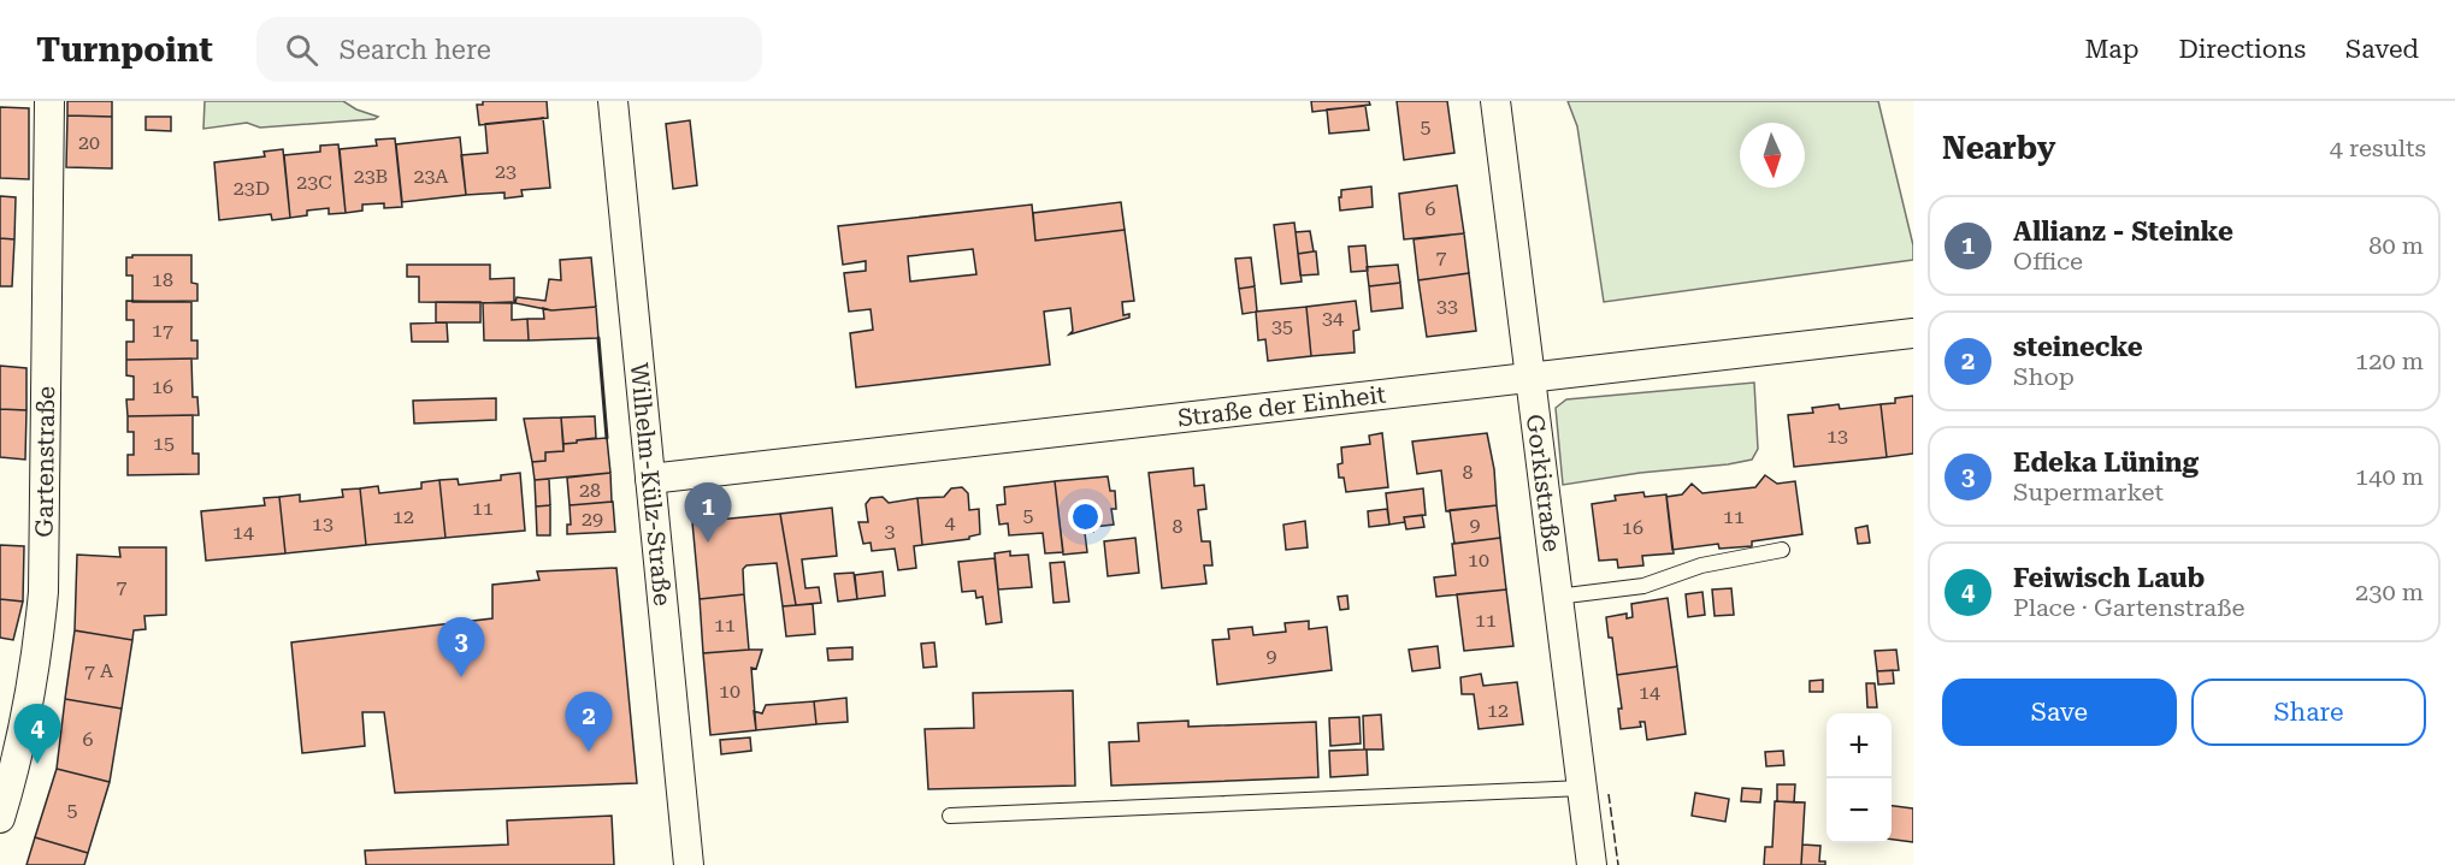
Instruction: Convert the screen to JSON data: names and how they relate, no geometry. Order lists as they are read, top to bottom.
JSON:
{
  "streets": {
    "street": [
      "Straße der Einheit",
      "Gartenstraße",
      "Wilhelm-Külz-Straße",
      "Gorkistraße"
    ]
  },
  "crossings": [
    ["Straße der Einheit", "Wilhelm-Külz-Straße"],
    ["Straße der Einheit", "Gorkistraße"]
  ],
  "house_numbers": [
    "5",
    "20",
    "23",
    "23B",
    "23A",
    "23C",
    "23D",
    "6",
    "7",
    "18",
    "33",
    "34",
    "35",
    "17",
    "16",
    "13",
    "15",
    "8",
    "28",
    "11",
    "5",
    "12",
    "11",
    "29",
    "4",
    "13",
    "9",
    "8",
    "16",
    "3",
    "14",
    "10",
    "7",
    "11",
    "11",
    "9",
    "7 A",
    "10",
    "14",
    "12",
    "6",
    "5"
  ],
  "north": "bottom",
  "page": {
    "header": "Turnpoint",
    "search": "Search here",
    "nav": ["Map", "Directions", "Saved"],
    "heading": ["Nearby", "4 results"],
    "list": [
      {
        "mark": "1",
        "name": "Allianz - Steinke",
        "note": "Office",
        "value": "80 m"
      },
      {
        "mark": "2",
        "name": "steinecke",
        "note": "Shop",
        "value": "120 m"
      },
      {
        "mark": "3",
        "name": "Edeka Lüning",
        "note": "Supermarket",
        "value": "140 m"
      },
      {
        "mark": "4",
        "name": "Feiwisch Laub",
        "note": "Place · Gartenstraße",
        "value": "230 m"
      }
    ],
    "pins": [
      "1",
      "3",
      "2",
      "4"
    ],
    "buttons": ["Save", "Share"],
    "map_buttons": ["+", "−"]
  }
}
